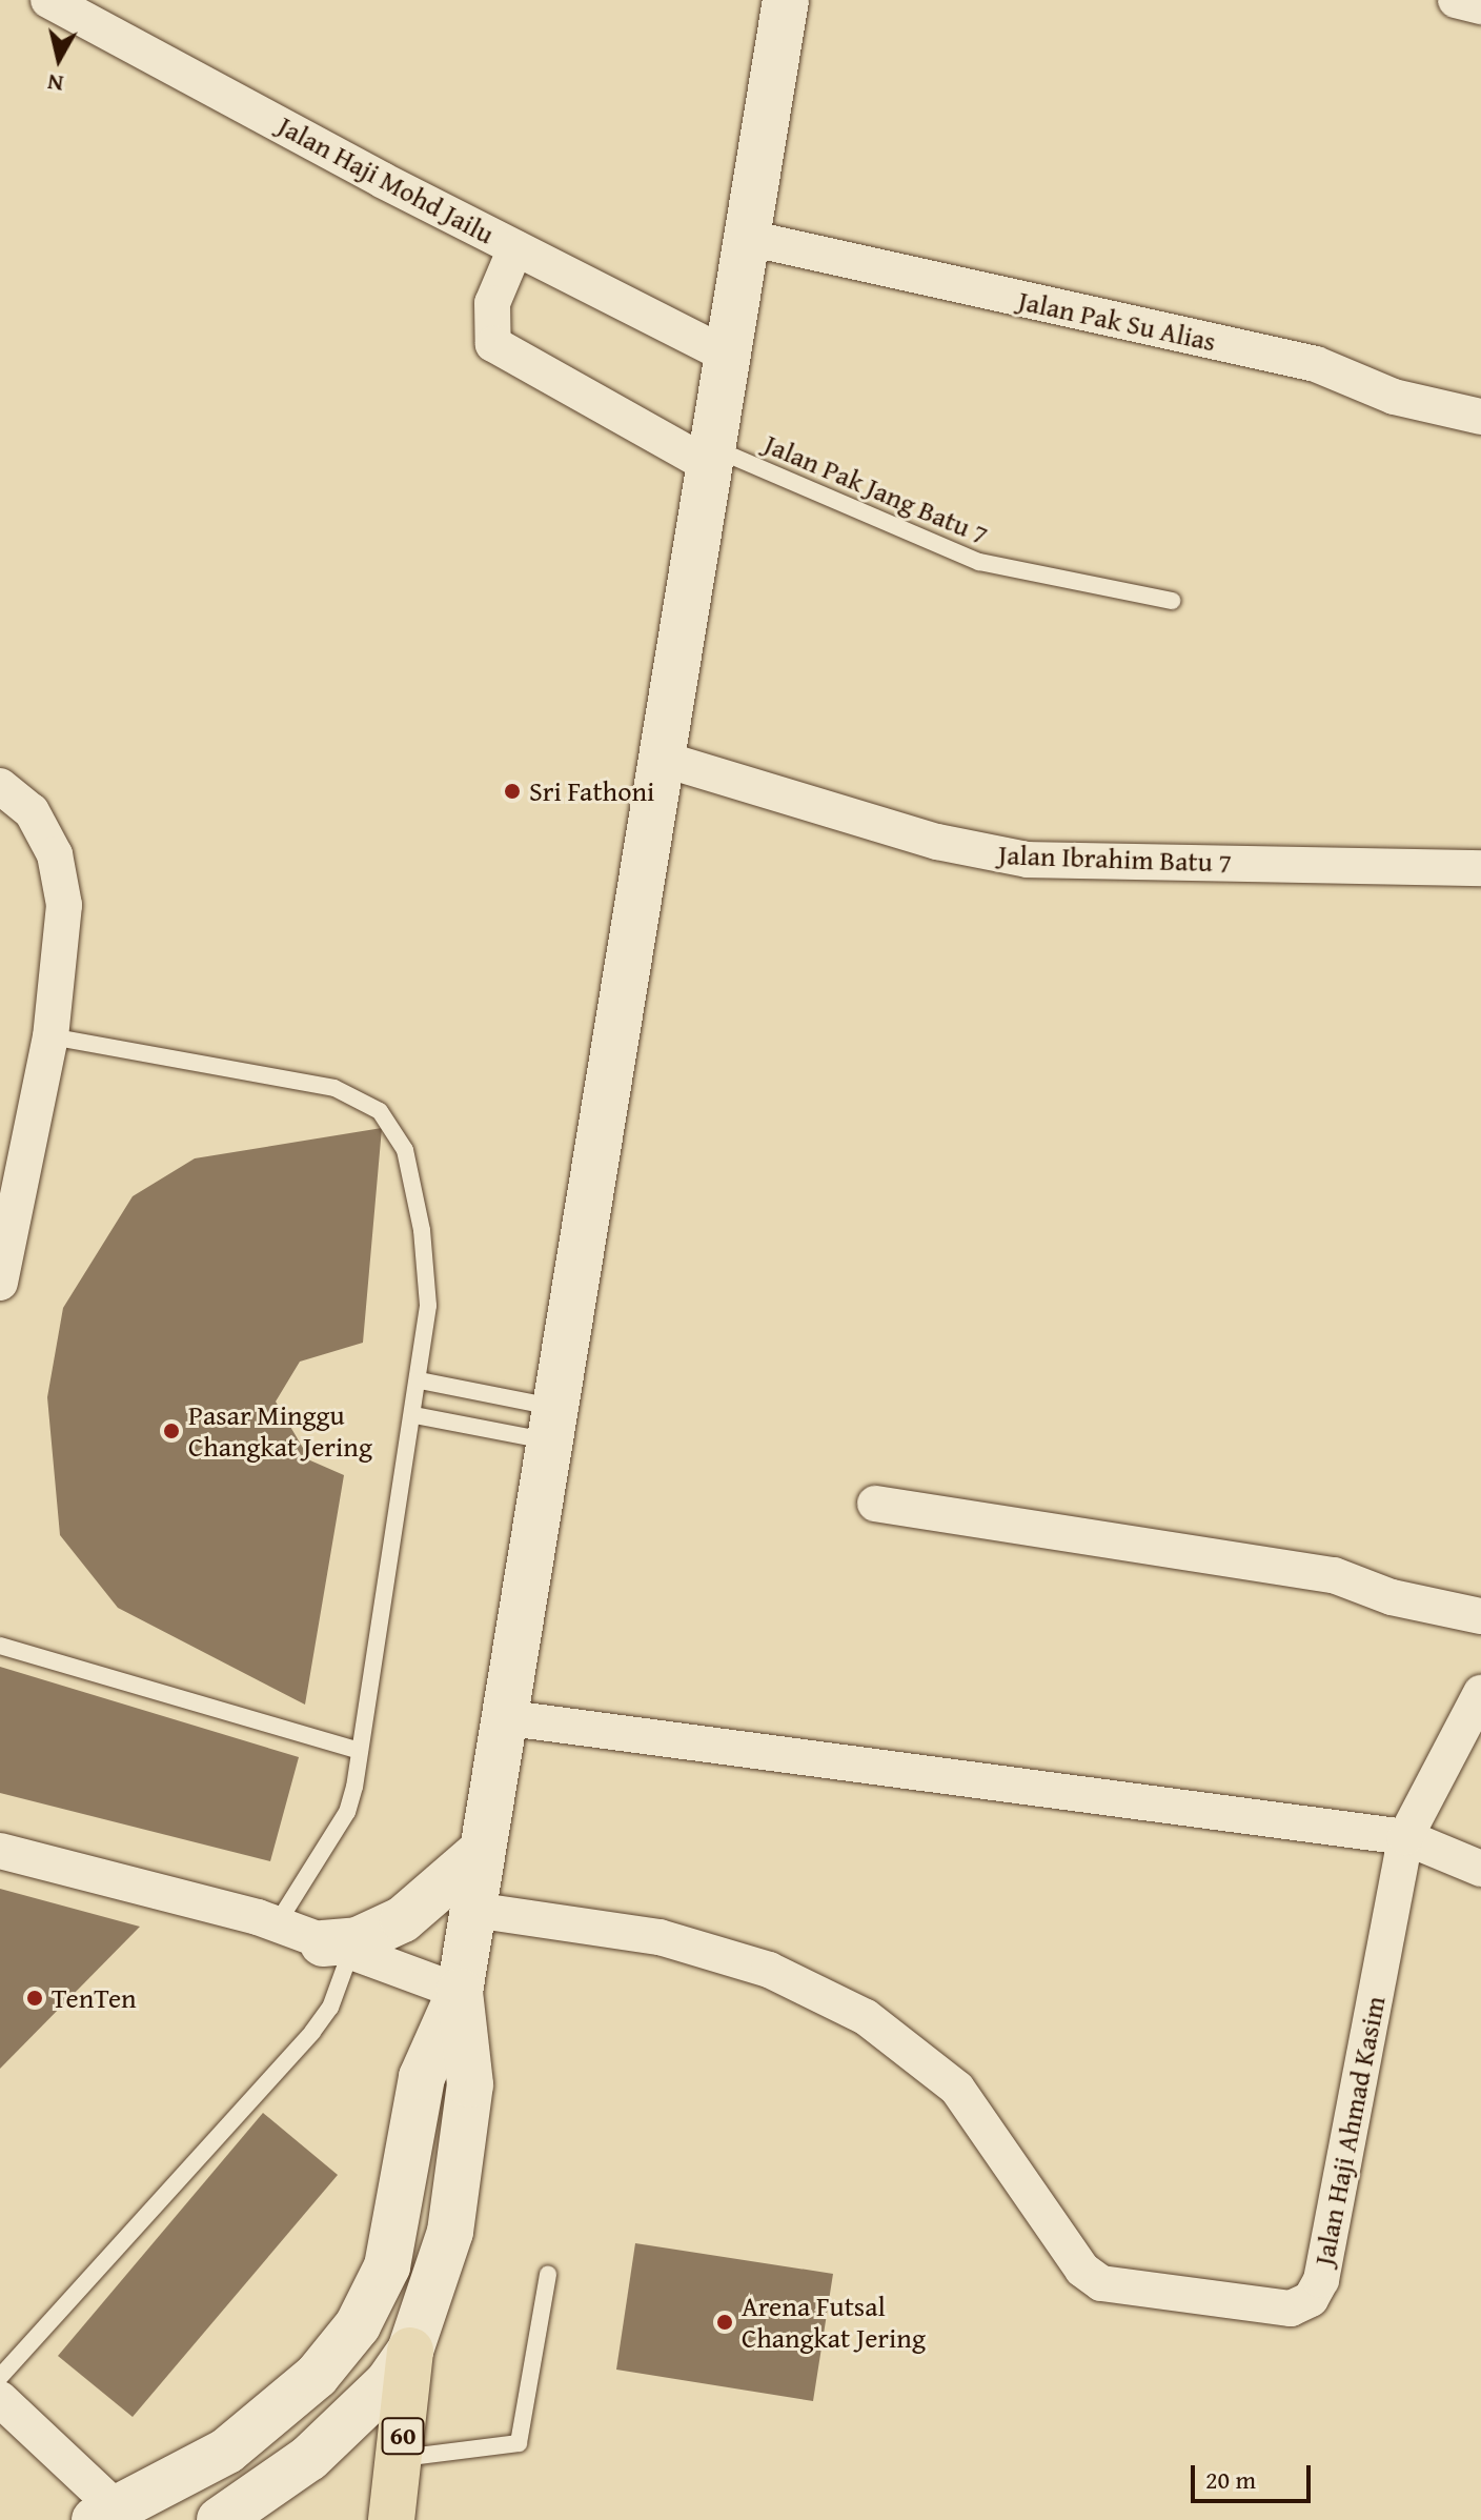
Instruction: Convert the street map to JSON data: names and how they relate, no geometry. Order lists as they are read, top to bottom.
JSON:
{
  "streets": {
    "highway": ["60"],
    "street": [
      "Jalan Haji Mohd Jailu",
      "Jalan Pak Su Alias",
      "Jalan Ibrahim Batu 7",
      "Jalan Haji Ahmad Kasim"
    ],
    "lane": ["Jalan Pak Jang Batu 7"]
  },
  "crossings": [
    ["Jalan Haji Mohd Jailu", "60"],
    ["Jalan Pak Su Alias", "60"],
    ["Jalan Pak Jang Batu 7", "60"],
    ["Jalan Ibrahim Batu 7", "60"],
    ["Jalan Haji Ahmad Kasim", "60"]
  ],
  "places": [
    "Sri Fathoni",
    "Pasar Minggu Changkat Jering",
    "TenTen",
    "Arena Futsal Changkat Jering"
  ],
  "scale_bar": "20 m",
  "north": "bottom"
}
